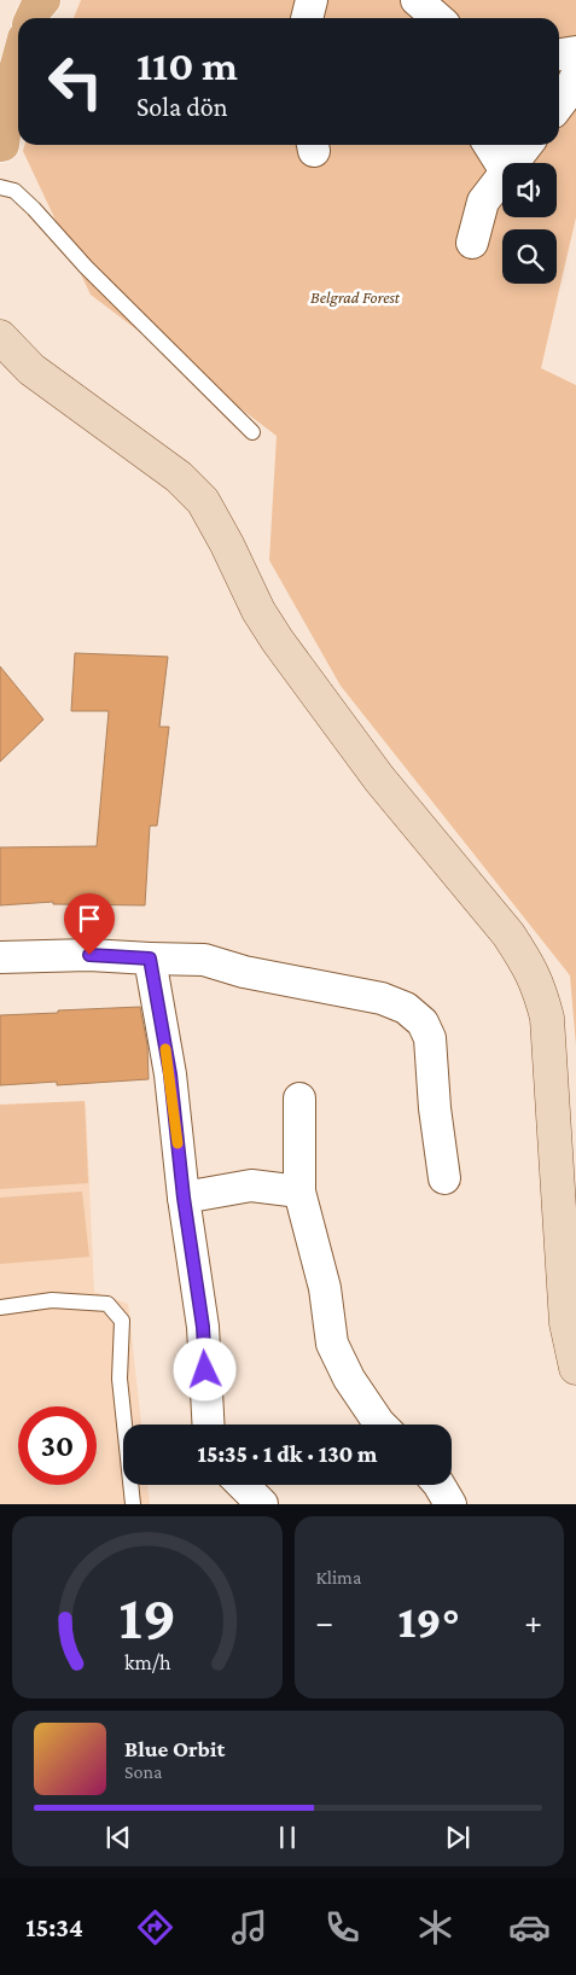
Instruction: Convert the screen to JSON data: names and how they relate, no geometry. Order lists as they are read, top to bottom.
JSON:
{
  "parks": ["Belgrad Forest"],
  "page": {
    "turn": ["110 m", "Sola dön"],
    "limit": "30",
    "trip": "15:35 · 1 dk · 130 m",
    "tile": "Klima",
    "heat": ["−", "19°", "+"],
    "song": ["Blue Orbit", "Sona"],
    "tabs": "15:34",
    "gauge": ["19", "km/h"]
  }
}
